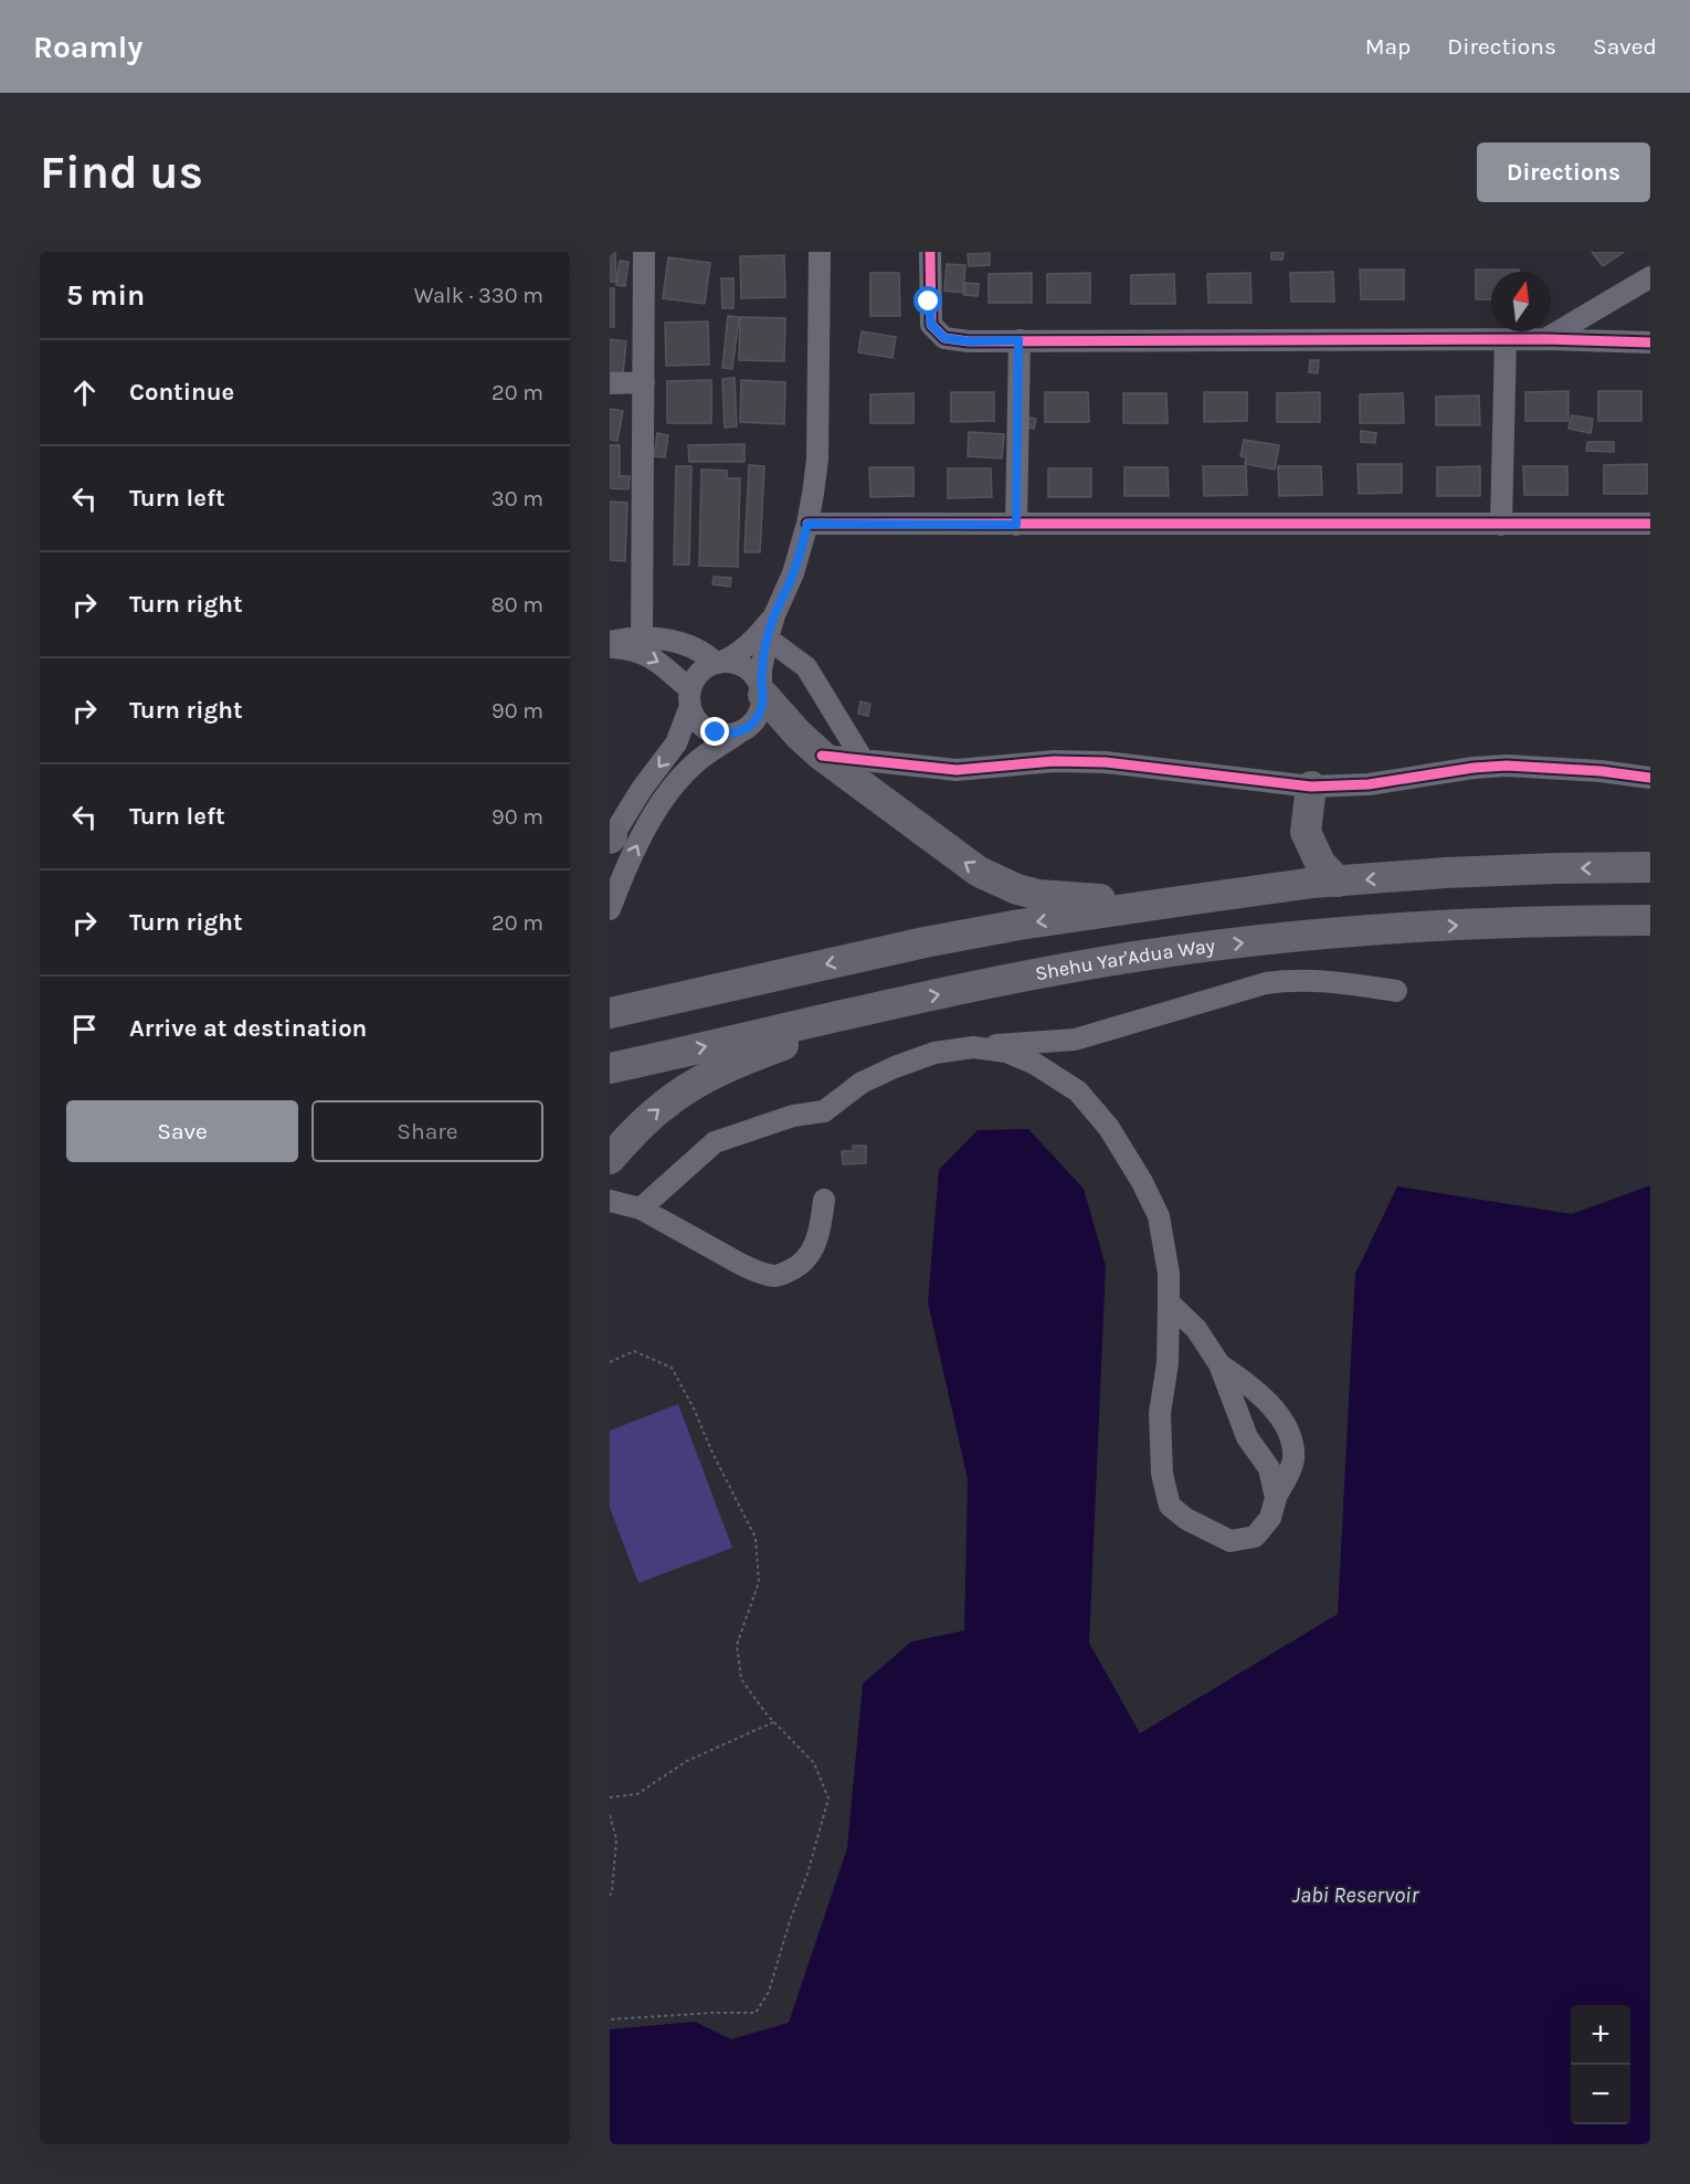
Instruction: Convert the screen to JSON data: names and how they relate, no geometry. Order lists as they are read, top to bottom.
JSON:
{
  "streets": {
    "highway": ["Shehu Yar'Adua Way"]
  },
  "water": ["Jabi Reservoir"],
  "north": "top",
  "page": {
    "header": "Roamly",
    "nav": ["Map", "Directions", "Saved"],
    "buttons": [
      "Directions",
      ["Save", "Share"]
    ],
    "title": "Find us",
    "heading": ["5 min", "Walk · 330 m"],
    "list": [
      ["Continue", "20 m"],
      ["Turn left", "30 m"],
      ["Turn right", "80 m"],
      ["Turn right", "90 m"],
      ["Turn left", "90 m"],
      ["Turn right", "20 m"],
      "Arrive at destination"
    ],
    "map_buttons": ["+", "−"]
  }
}
